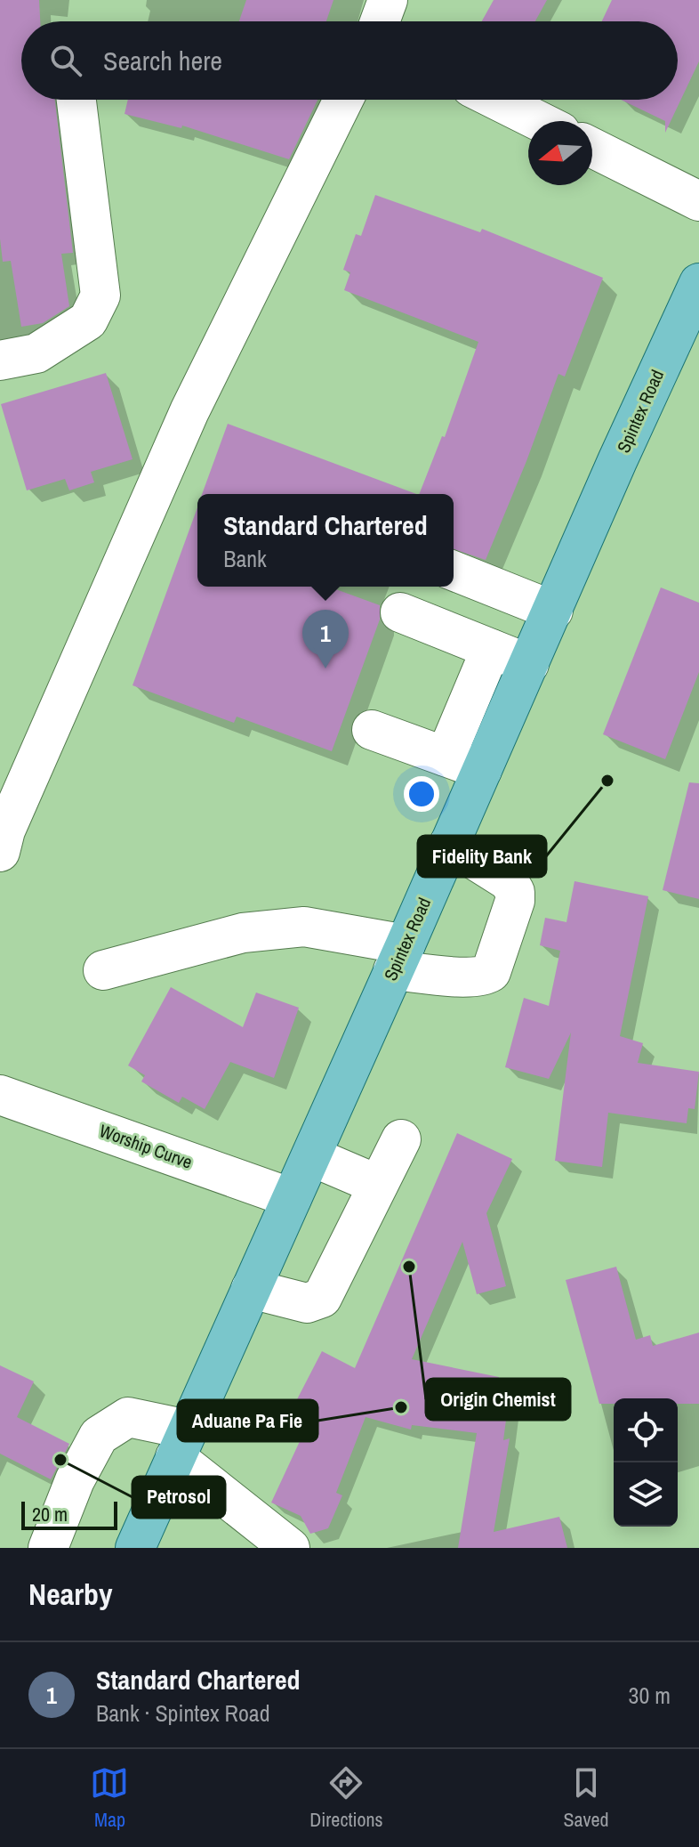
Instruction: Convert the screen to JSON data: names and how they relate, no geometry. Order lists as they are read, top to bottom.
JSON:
{
  "streets": {
    "main road": ["Spintex Road"],
    "street": ["Worship Curve"]
  },
  "crossings": [
    ["Spintex Road", "Worship Curve"]
  ],
  "places": [
    "Fidelity Bank",
    "Origin Chemist",
    "Aduane Pa Fie",
    "Petrosol"
  ],
  "scale_bar": "20 m",
  "north": "left",
  "page": {
    "search": "Search here",
    "popup": ["Standard Chartered", "Bank"],
    "pins": "1",
    "scale": "20 m",
    "heading": "Nearby",
    "list": [
      {
        "mark": "1",
        "name": "Standard Chartered",
        "note": "Bank · Spintex Road",
        "value": "30 m"
      }
    ],
    "nav": ["Map", "Directions", "Saved"]
  }
}
